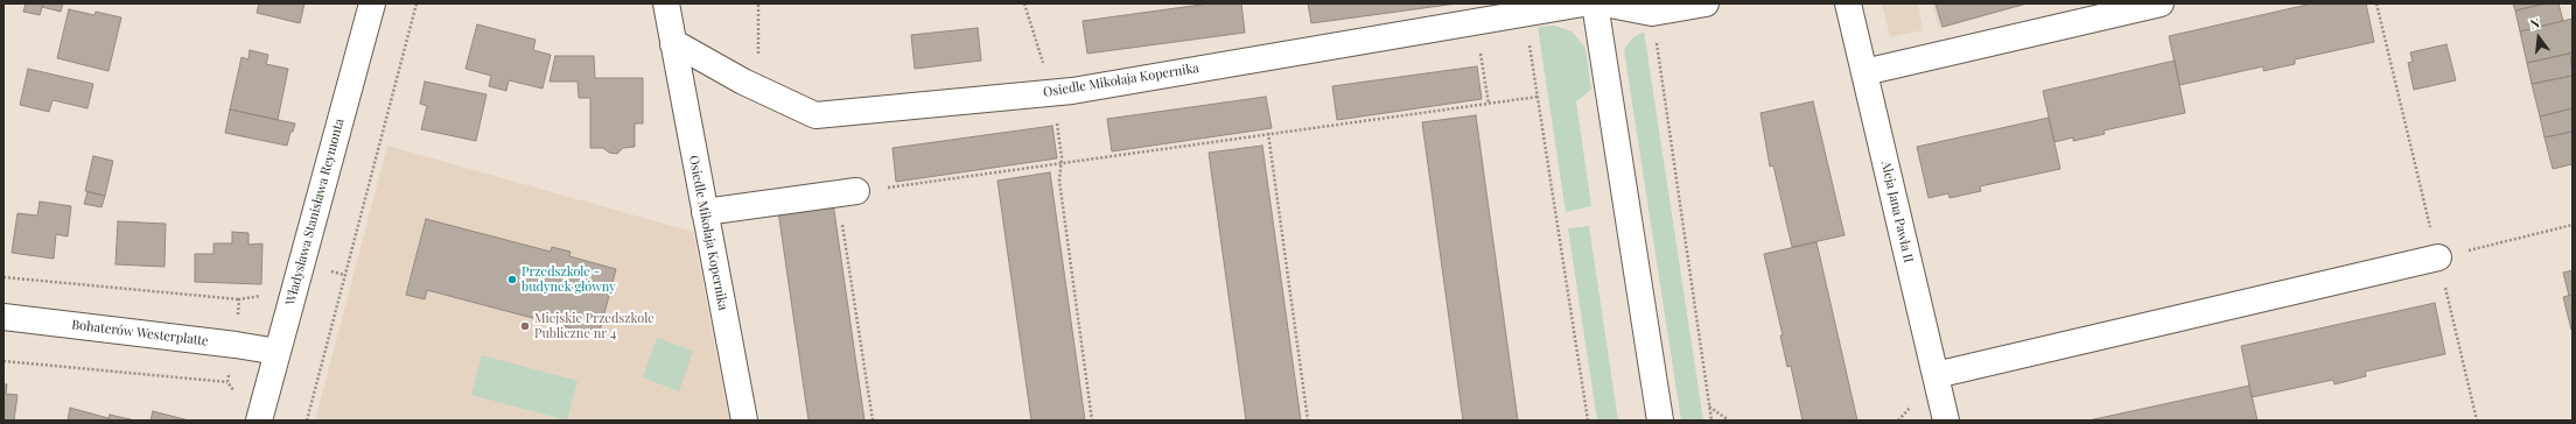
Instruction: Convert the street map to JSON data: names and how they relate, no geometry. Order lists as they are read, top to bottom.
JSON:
{
  "streets": {
    "street": [
      "Osiedle Mikołaja Kopernika",
      "Władysława Stanisława Reymonta",
      "Aleja Jana Pawła II",
      "Bohaterów Westerplatte"
    ]
  },
  "crossings": [
    ["Władysława Stanisława Reymonta", "Bohaterów Westerplatte"]
  ],
  "places": ["Przedszkole - budynek główny", "Miejskie Przedszkole Publiczne nr 4"],
  "north": "top"
}
